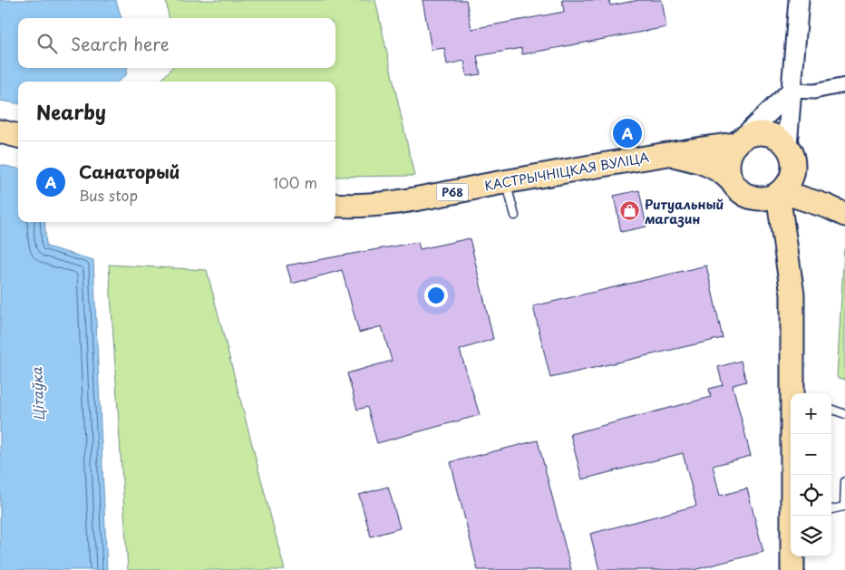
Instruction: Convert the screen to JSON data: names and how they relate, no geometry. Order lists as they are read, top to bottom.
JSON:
{
  "streets": {
    "main road": ["КАСТРЫЧНІЦКАЯ ВУЛІЦА", "Р68"]
  },
  "crossings": [
    ["КАСТРЫЧНІЦКАЯ ВУЛІЦА", "Р68"]
  ],
  "water": ["Цітаўка"],
  "places": {
    "shop": ["Ритуальный магазин"]
  },
  "page": {
    "search": "Search here",
    "heading": "Nearby",
    "pins": "A",
    "list": [
      {
        "mark": "A",
        "name": "Санаторый",
        "note": "Bus stop",
        "value": "100 m"
      }
    ],
    "map_buttons": ["+", "−"]
  }
}
